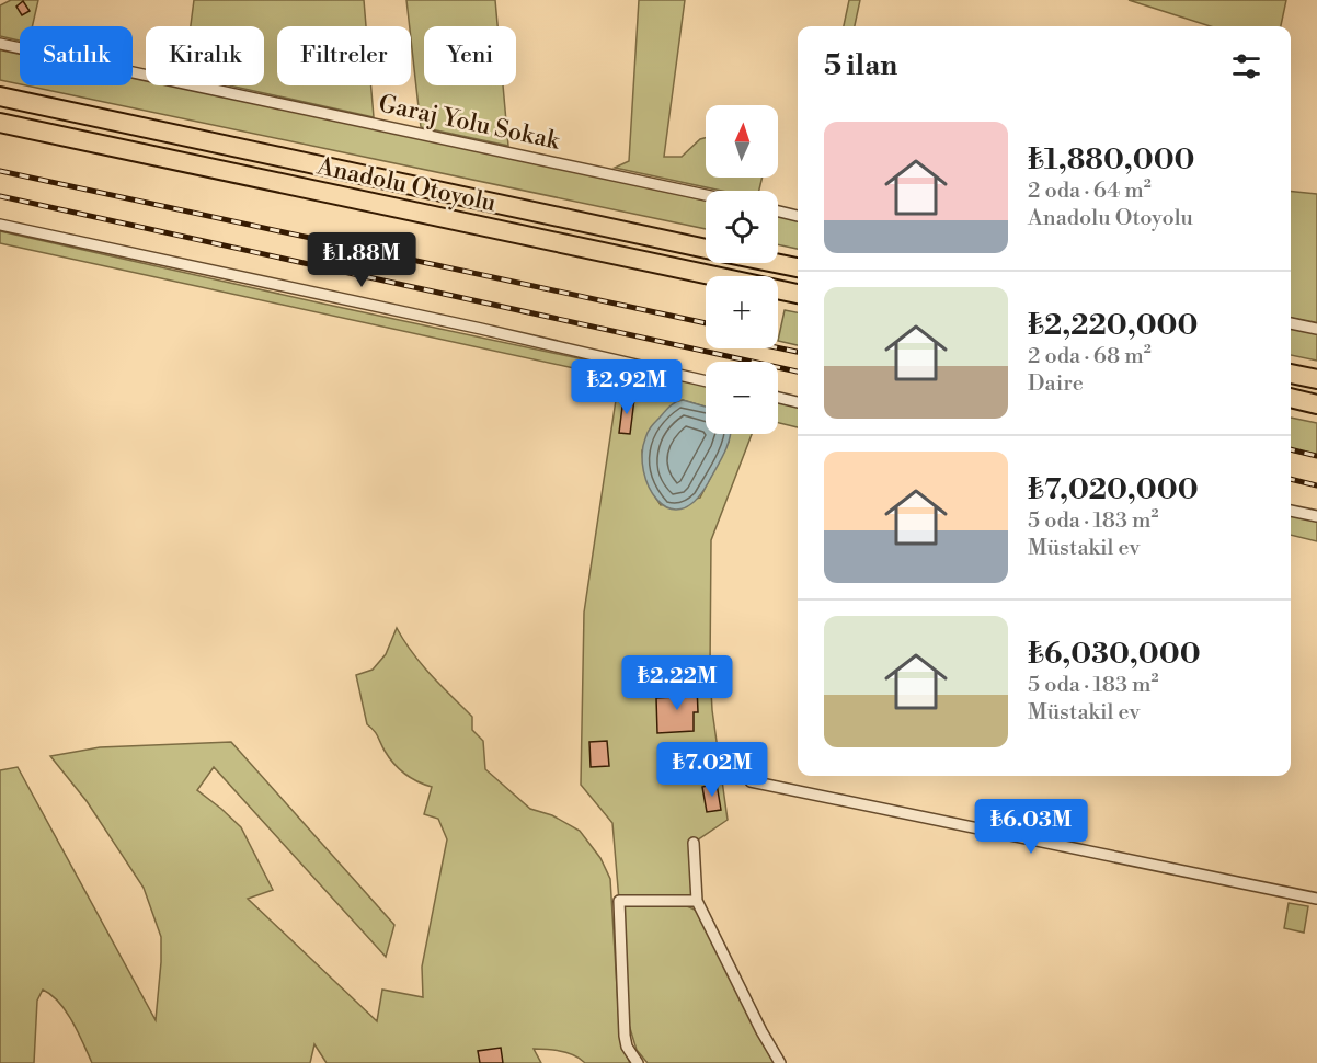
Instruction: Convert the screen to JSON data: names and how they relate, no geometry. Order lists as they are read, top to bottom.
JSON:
{
  "streets": {
    "highway": ["Anadolu Otoyolu"],
    "street": ["Garaj Yolu Sokak"]
  },
  "north": "top",
  "page": {
    "chip": [
      "Satılık",
      "Kiralık",
      "Filtreler",
      "Yeni"
    ],
    "heading": "5 ilan",
    "map_buttons": ["+", "−"],
    "list": [
      {
        "name": "₺1,880,000",
        "note": "2 oda · 64 m² · Anadolu Otoyolu"
      },
      {
        "name": "₺2,220,000",
        "note": "2 oda · 68 m² · Daire"
      },
      {
        "name": "₺7,020,000",
        "note": "5 oda · 183 m² · Müstakil ev"
      },
      {
        "name": "₺6,030,000",
        "note": "5 oda · 183 m² · Müstakil ev"
      }
    ],
    "price": [
      "₺1.88M",
      "₺2.92M",
      "₺2.22M",
      "₺7.02M",
      "₺6.03M"
    ]
  }
}
